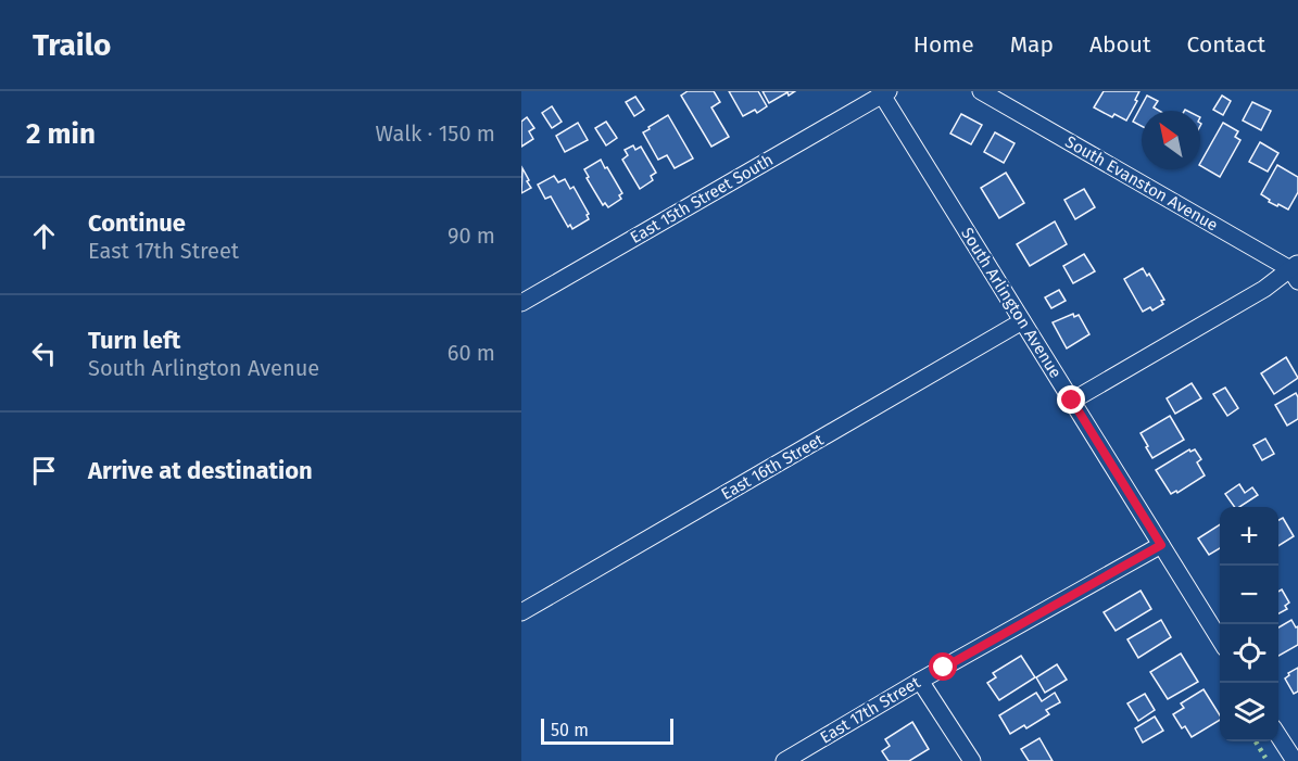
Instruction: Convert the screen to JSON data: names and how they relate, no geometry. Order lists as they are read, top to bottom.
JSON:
{
  "streets": {
    "street": [
      "South Evanston Avenue",
      "East 15th Street South",
      "South Arlington Avenue",
      "East 16th Street",
      "East 17th Street"
    ]
  },
  "crossings": [
    ["East 15th Street South", "South Arlington Avenue"],
    ["South Arlington Avenue", "East 16th Street"],
    ["South Arlington Avenue", "East 17th Street"]
  ],
  "scale_bar": "50 m",
  "north": "top left",
  "page": {
    "header": "Trailo",
    "nav": [
      "Home",
      "Map",
      "About",
      "Contact"
    ],
    "heading": ["2 min", "Walk · 150 m"],
    "list": [
      ["Continue", "East 17th Street", "90 m"],
      ["Turn left", "South Arlington Avenue", "60 m"],
      "Arrive at destination"
    ],
    "map_buttons": ["+", "−"],
    "scale": "50 m"
  }
}
